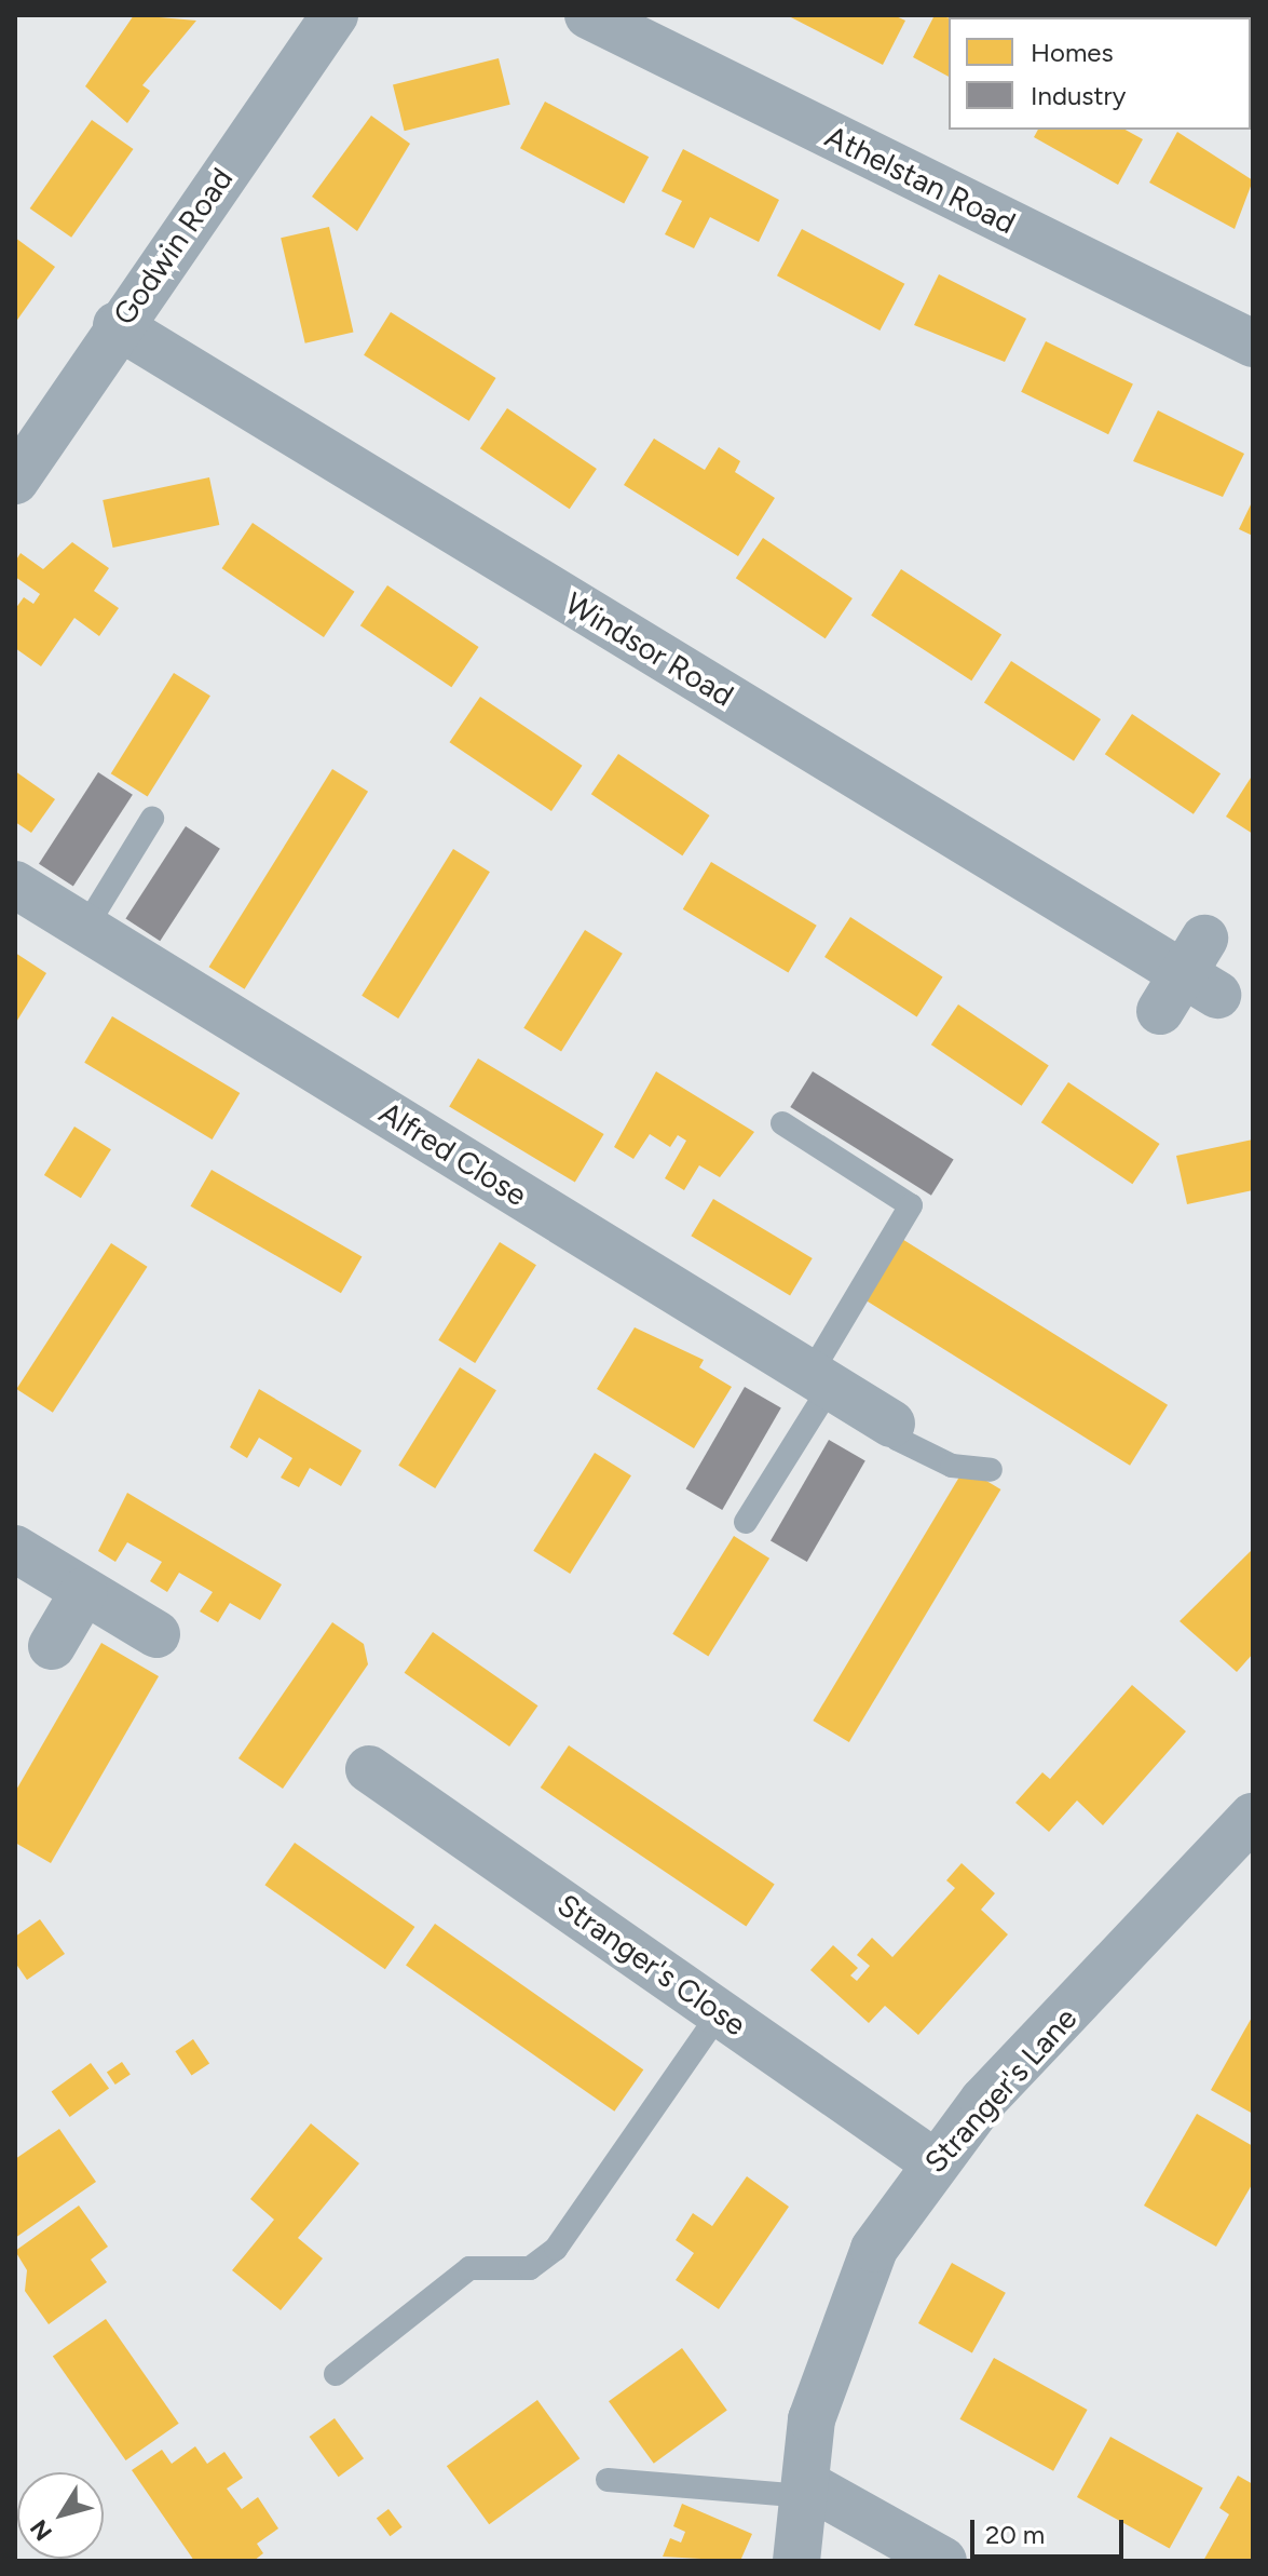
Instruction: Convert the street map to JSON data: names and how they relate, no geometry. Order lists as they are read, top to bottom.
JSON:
{
  "streets": {
    "street": [
      "Athelstan Road",
      "Godwin Road",
      "Windsor Road",
      "Alfred Close",
      "Stranger's Close",
      "Stranger's Lane"
    ]
  },
  "crossings": [
    ["Godwin Road", "Windsor Road"],
    ["Stranger's Close", "Stranger's Lane"]
  ],
  "legend": ["Homes", "Industry"],
  "scale_bar": "20 m",
  "north": "bottom left"
}
